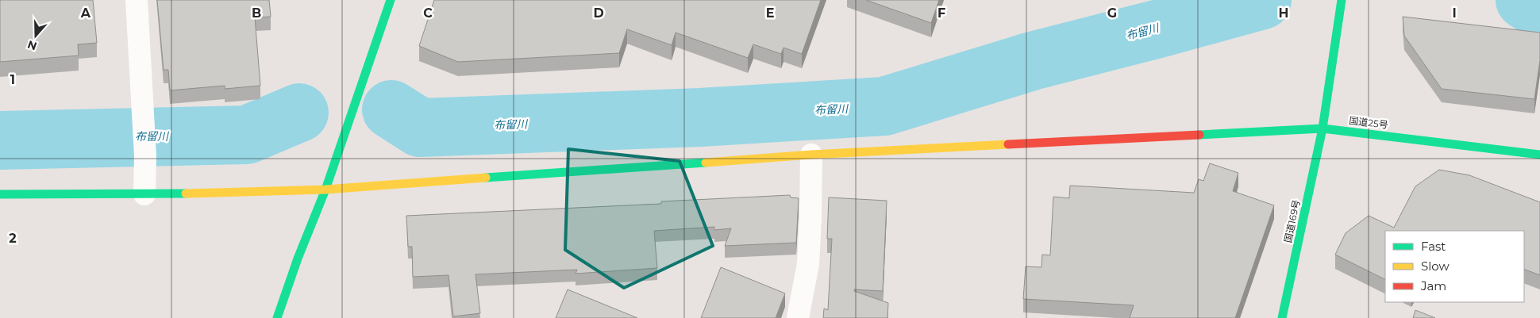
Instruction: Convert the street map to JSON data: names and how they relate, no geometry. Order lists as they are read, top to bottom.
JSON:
{
  "streets": {
    "main road": ["国道25号", "国道169号"]
  },
  "crossings": [
    ["国道25号", "国道169号"]
  ],
  "water": ["布留川"],
  "legend": ["Fast", "Slow", "Jam"],
  "north": "bottom",
  "grid": {
    "columns": [
      "A",
      "B",
      "C",
      "D",
      "E",
      "F",
      "G",
      "H",
      "I"
    ],
    "rows": ["1", "2"]
  }
}
